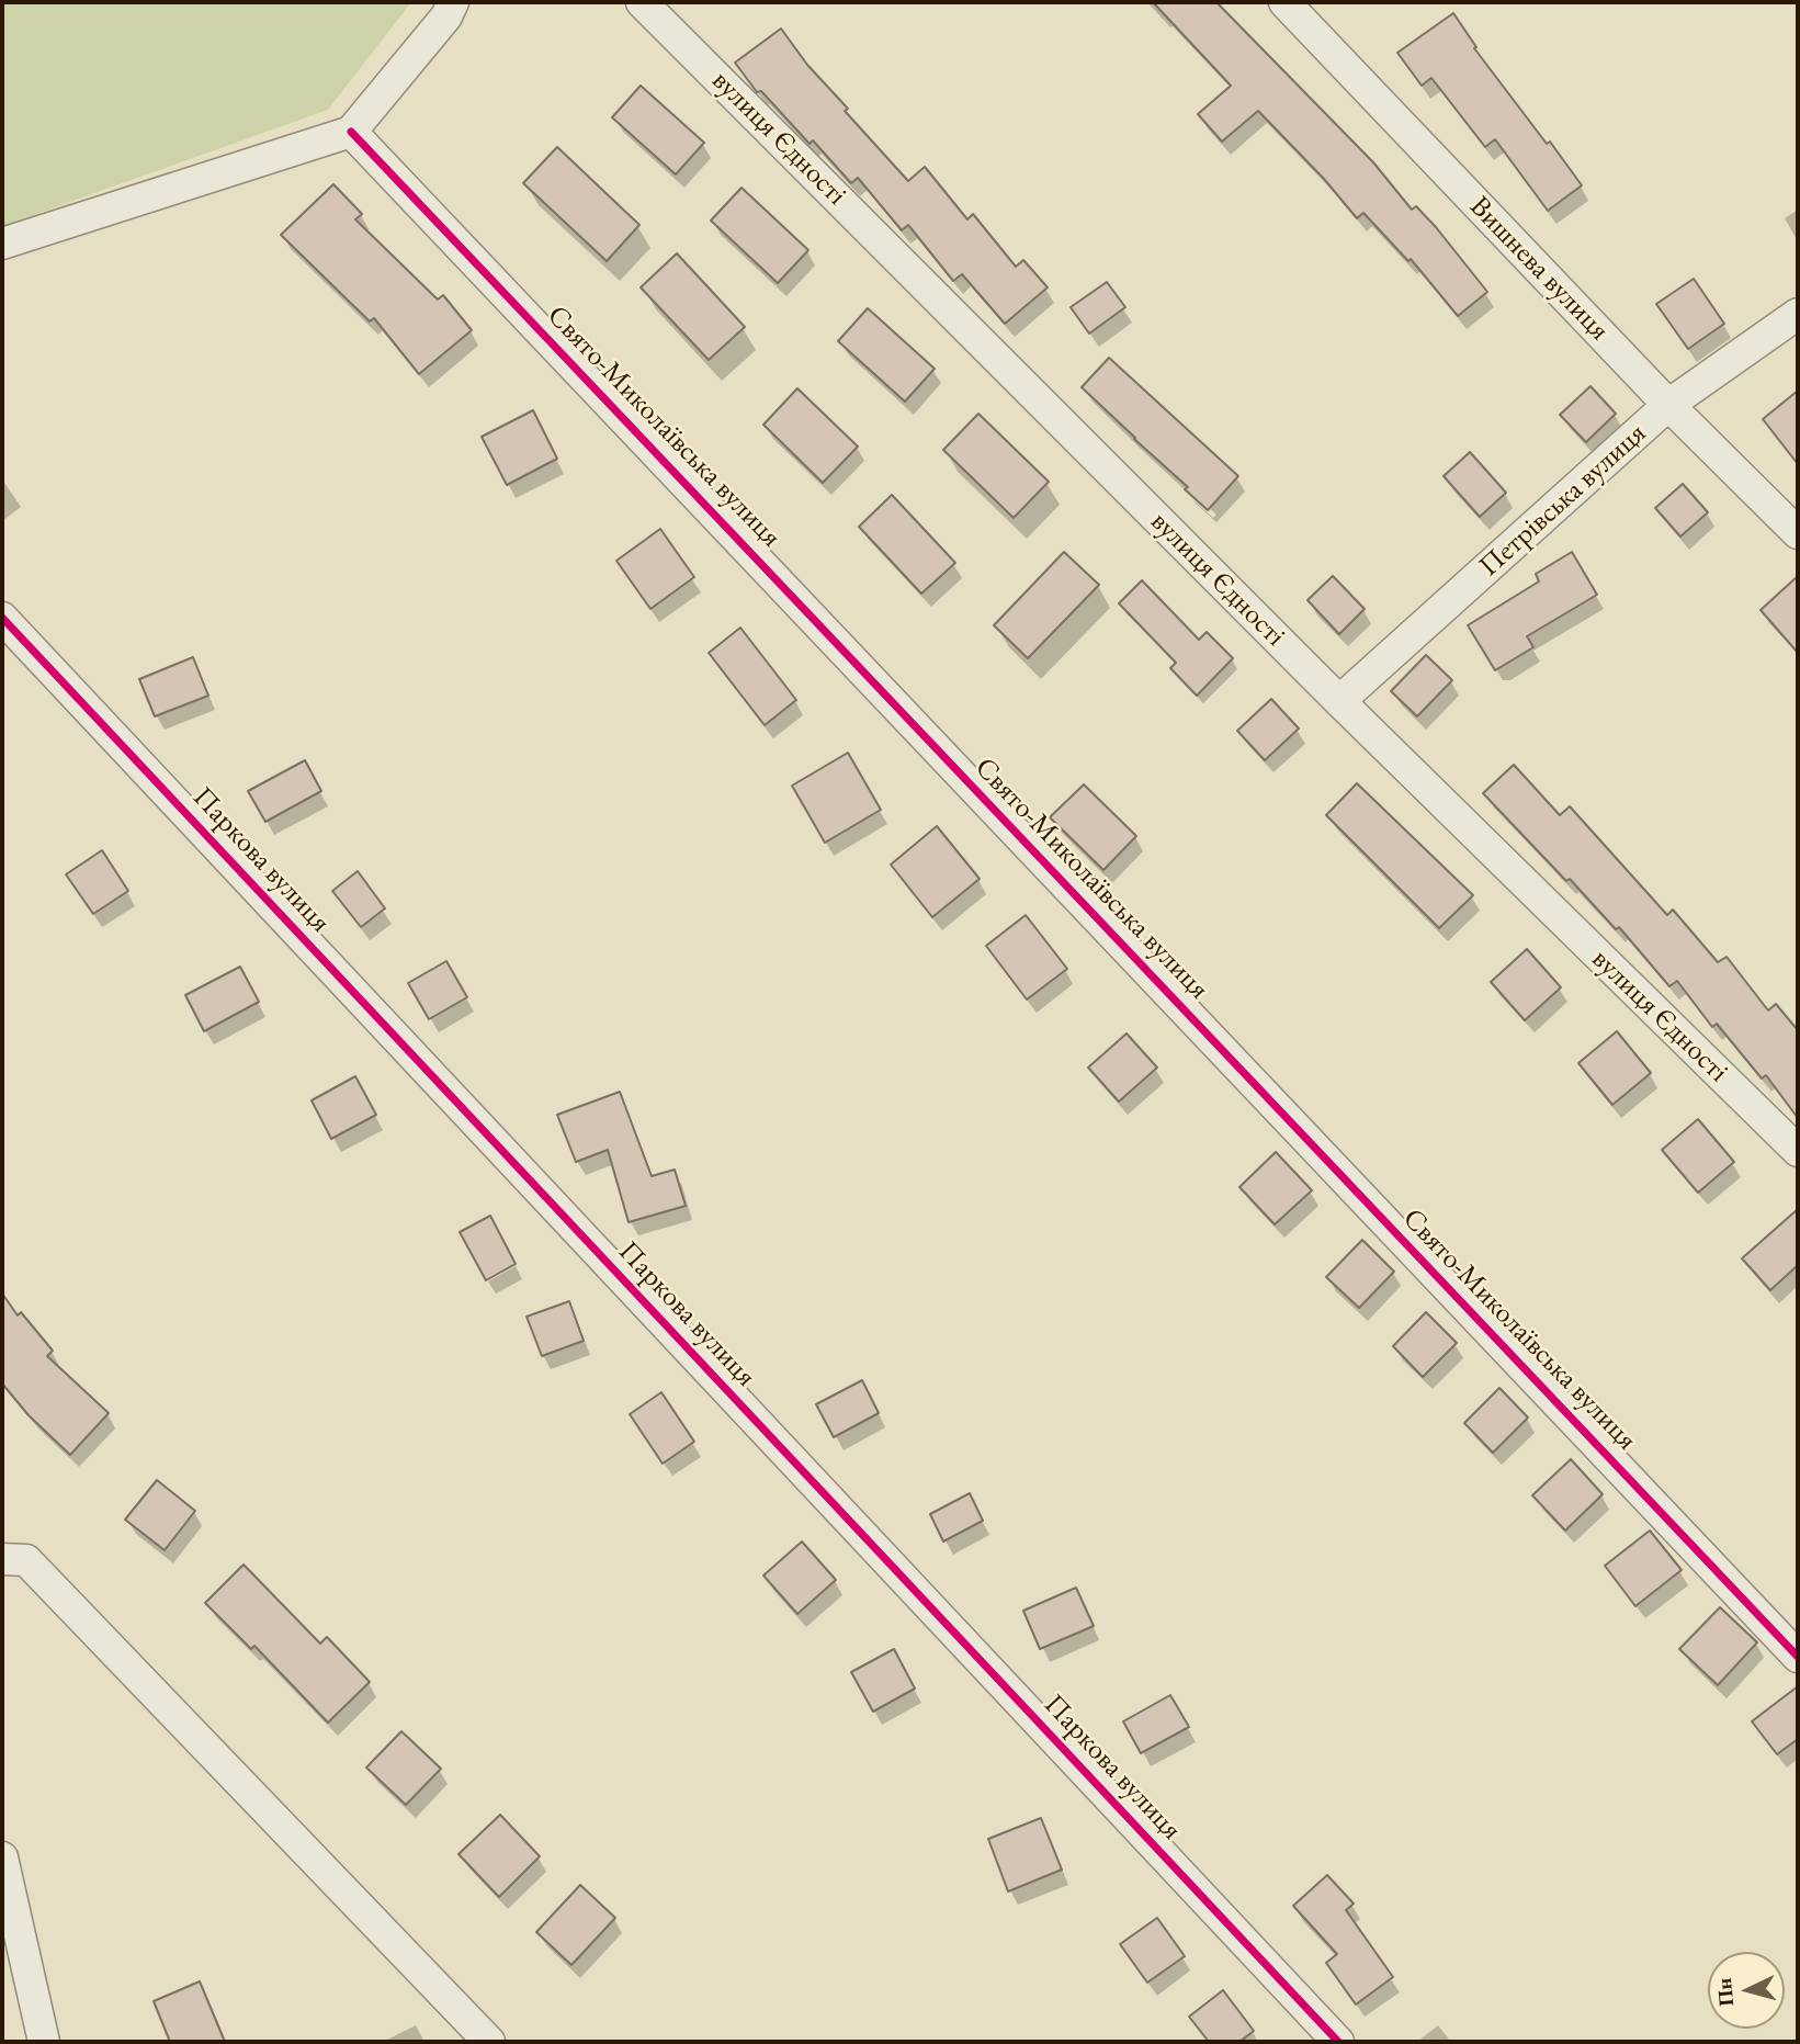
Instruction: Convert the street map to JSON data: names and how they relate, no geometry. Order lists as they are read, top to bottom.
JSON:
{
  "streets": {
    "street": [
      "вулиця Єдності",
      "Вишнева вулиця",
      "Свято-Миколаївська вулиця",
      "Петрівська вулиця",
      "Паркова вулиця"
    ]
  },
  "crossings": [
    ["вулиця Єдності", "Петрівська вулиця"],
    ["Вишнева вулиця", "Петрівська вулиця"]
  ],
  "north": "left"
}
